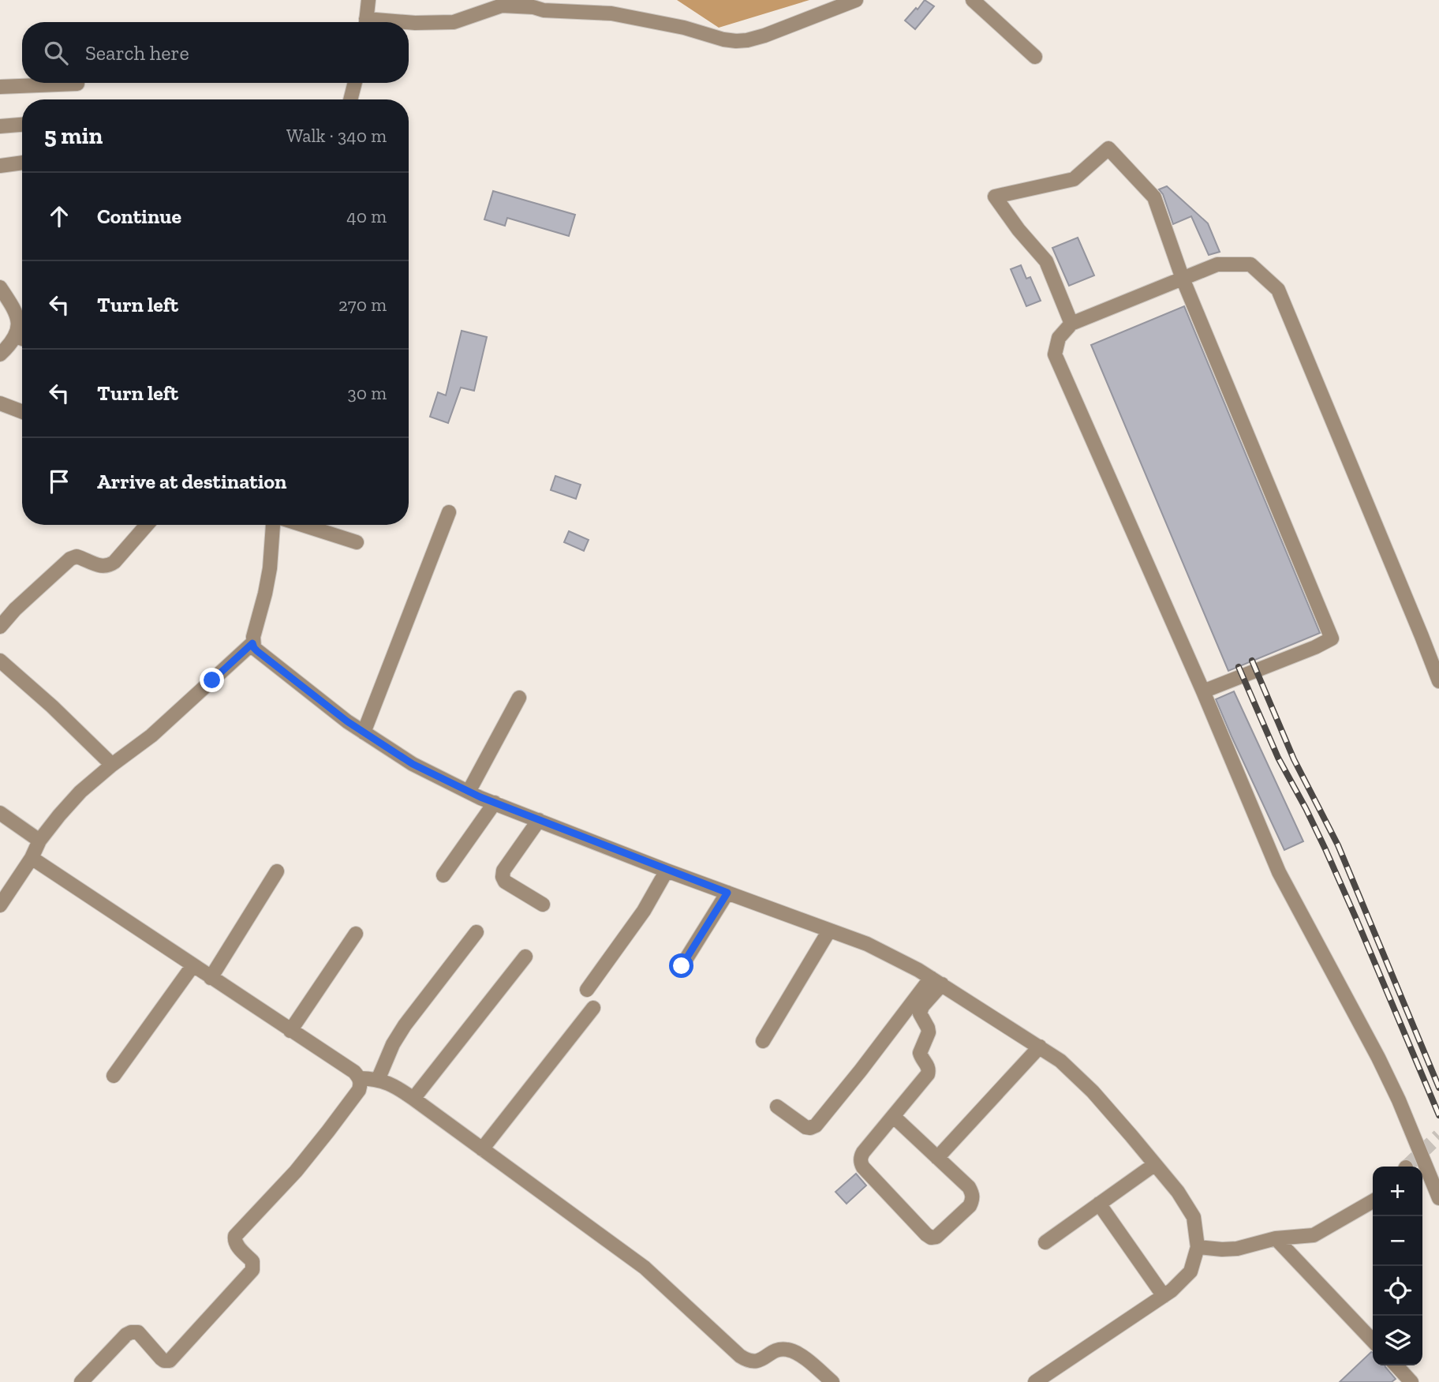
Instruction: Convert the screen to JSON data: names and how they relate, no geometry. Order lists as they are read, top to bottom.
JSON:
{
  "page": {
    "search": "Search here",
    "heading": ["5 min", "Walk · 340 m"],
    "list": [
      ["Continue", "40 m"],
      ["Turn left", "270 m"],
      ["Turn left", "30 m"],
      "Arrive at destination"
    ],
    "map_buttons": ["+", "−"]
  }
}
